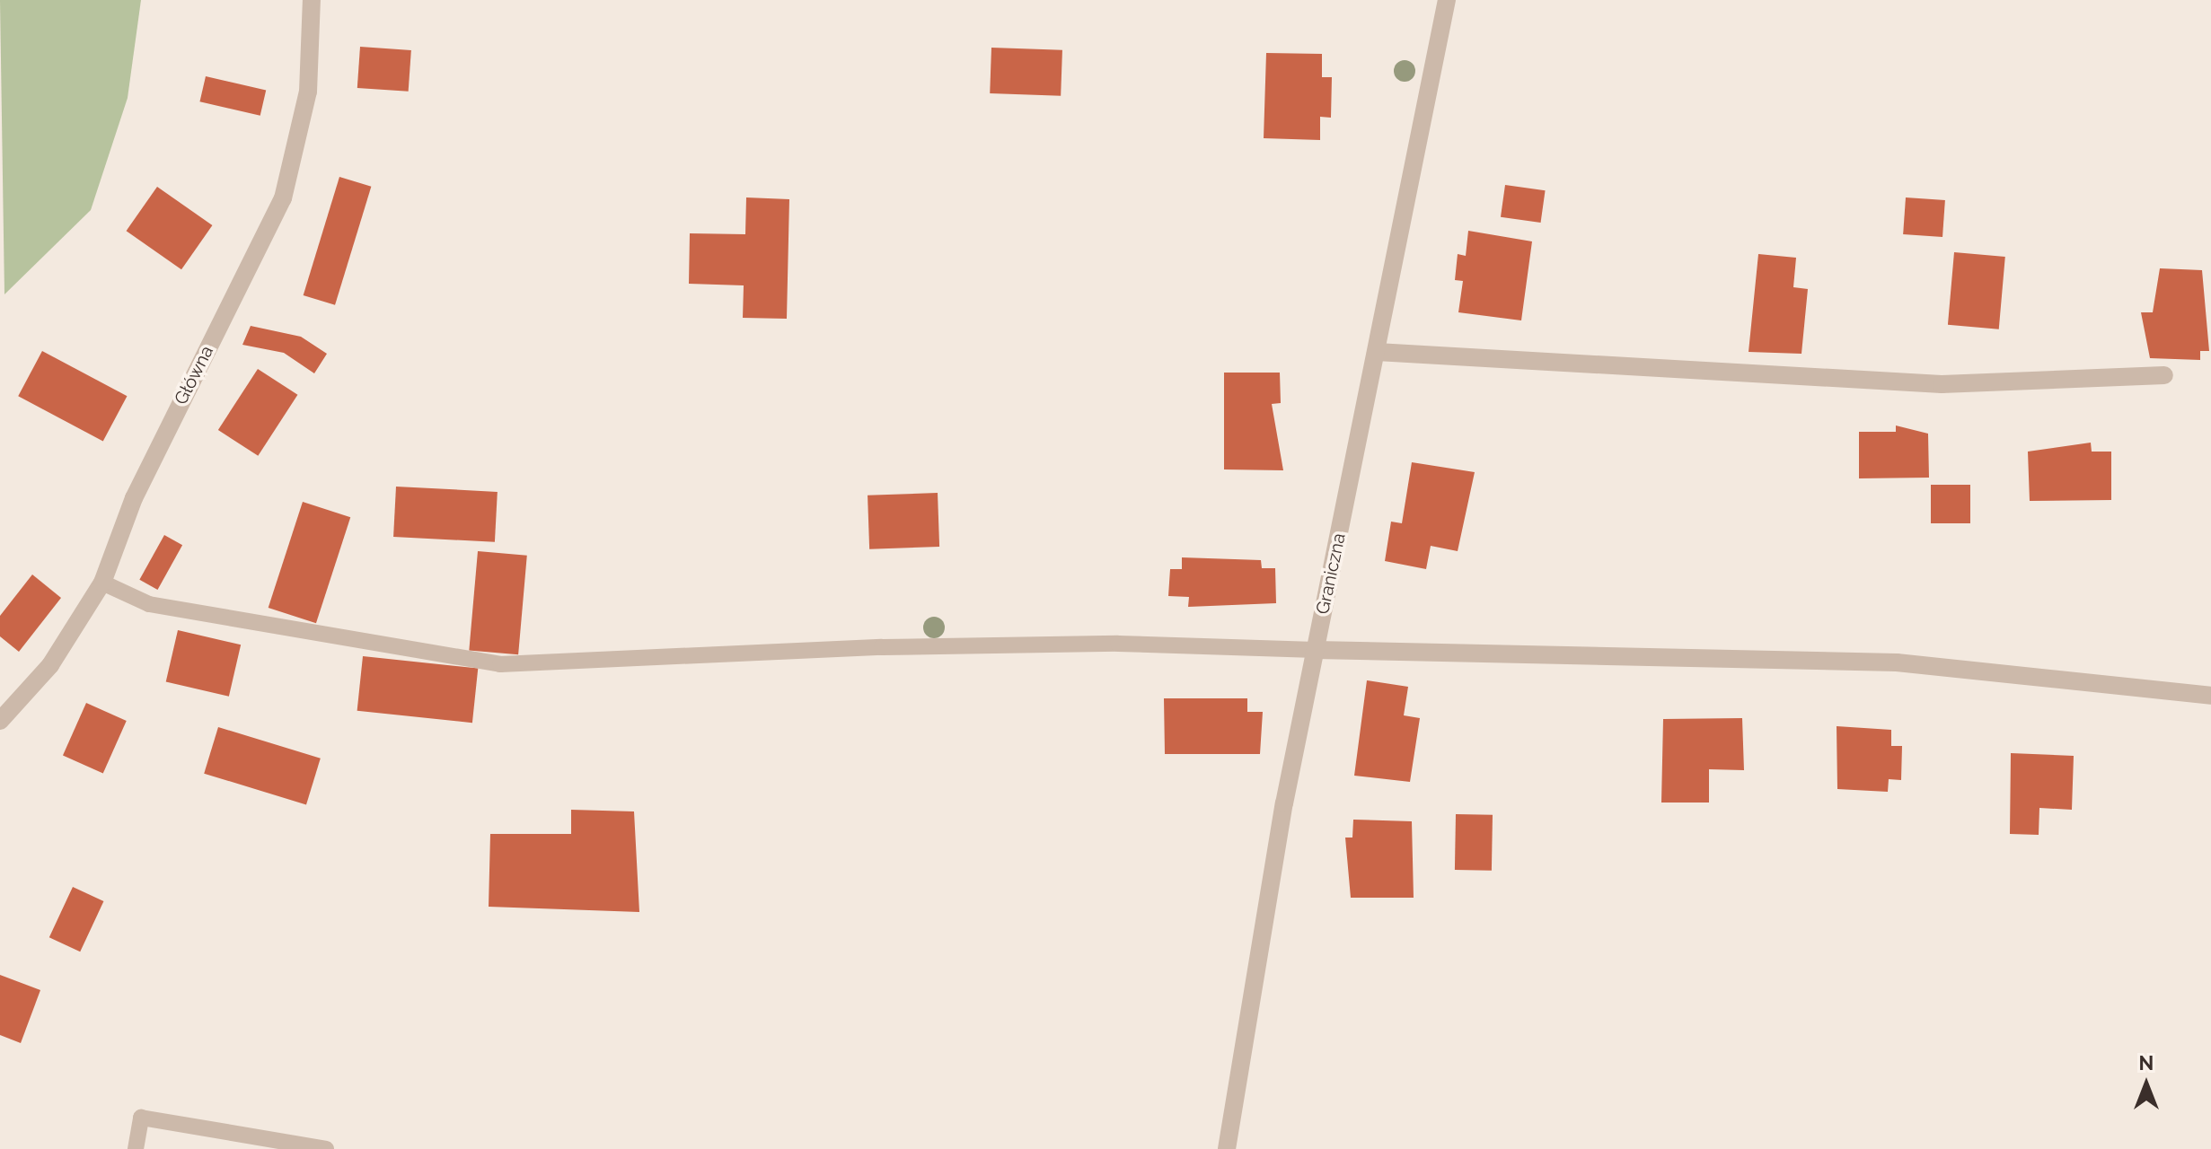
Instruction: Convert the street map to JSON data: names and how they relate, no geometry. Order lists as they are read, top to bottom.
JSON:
{
  "streets": {
    "street": ["Główna", "Graniczna"]
  },
  "north": "top"
}
